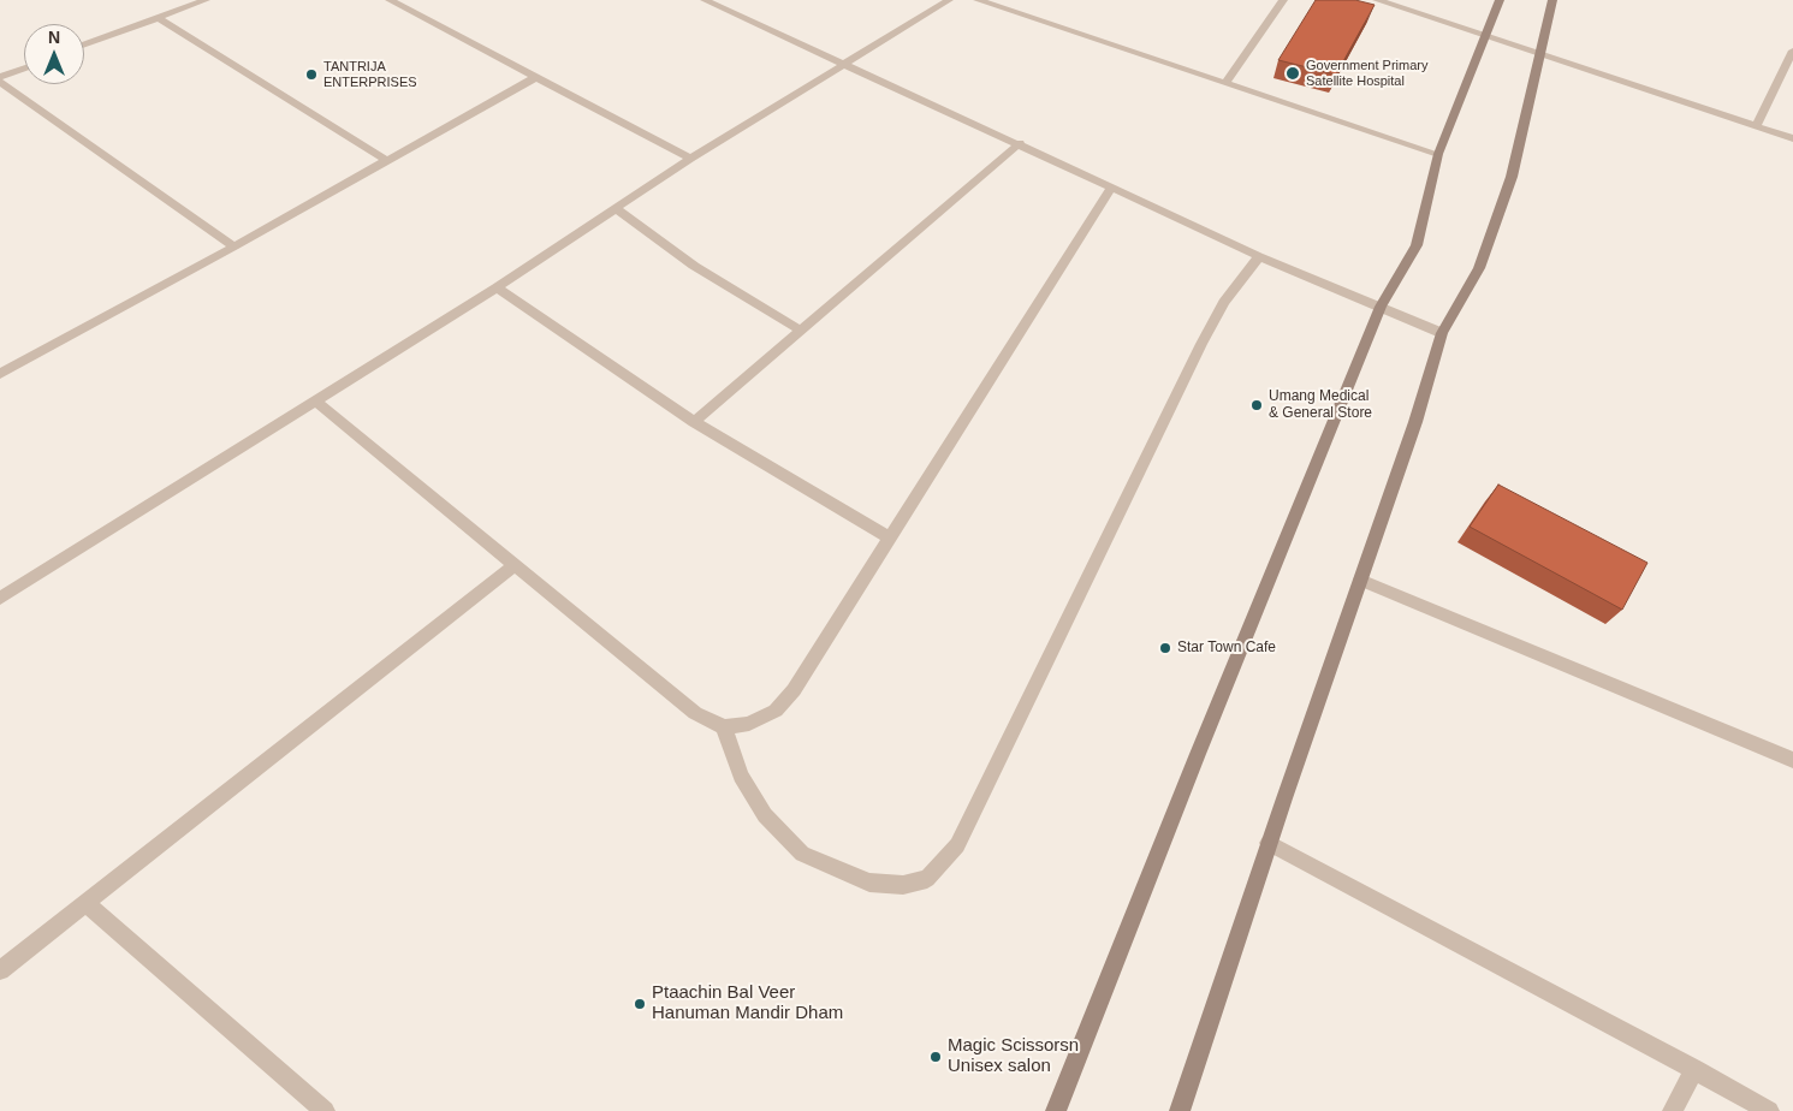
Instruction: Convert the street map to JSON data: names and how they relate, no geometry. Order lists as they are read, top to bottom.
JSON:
{
  "places": [
    "Government Primary Satellite Hospital",
    "TANTRIJA ENTERPRISES",
    "Umang Medical & General Store",
    "Star Town Cafe",
    "Ptaachin Bal Veer Hanuman Mandir Dham",
    "Magic Scissorsn Unisex salon"
  ],
  "north": "top"
}
